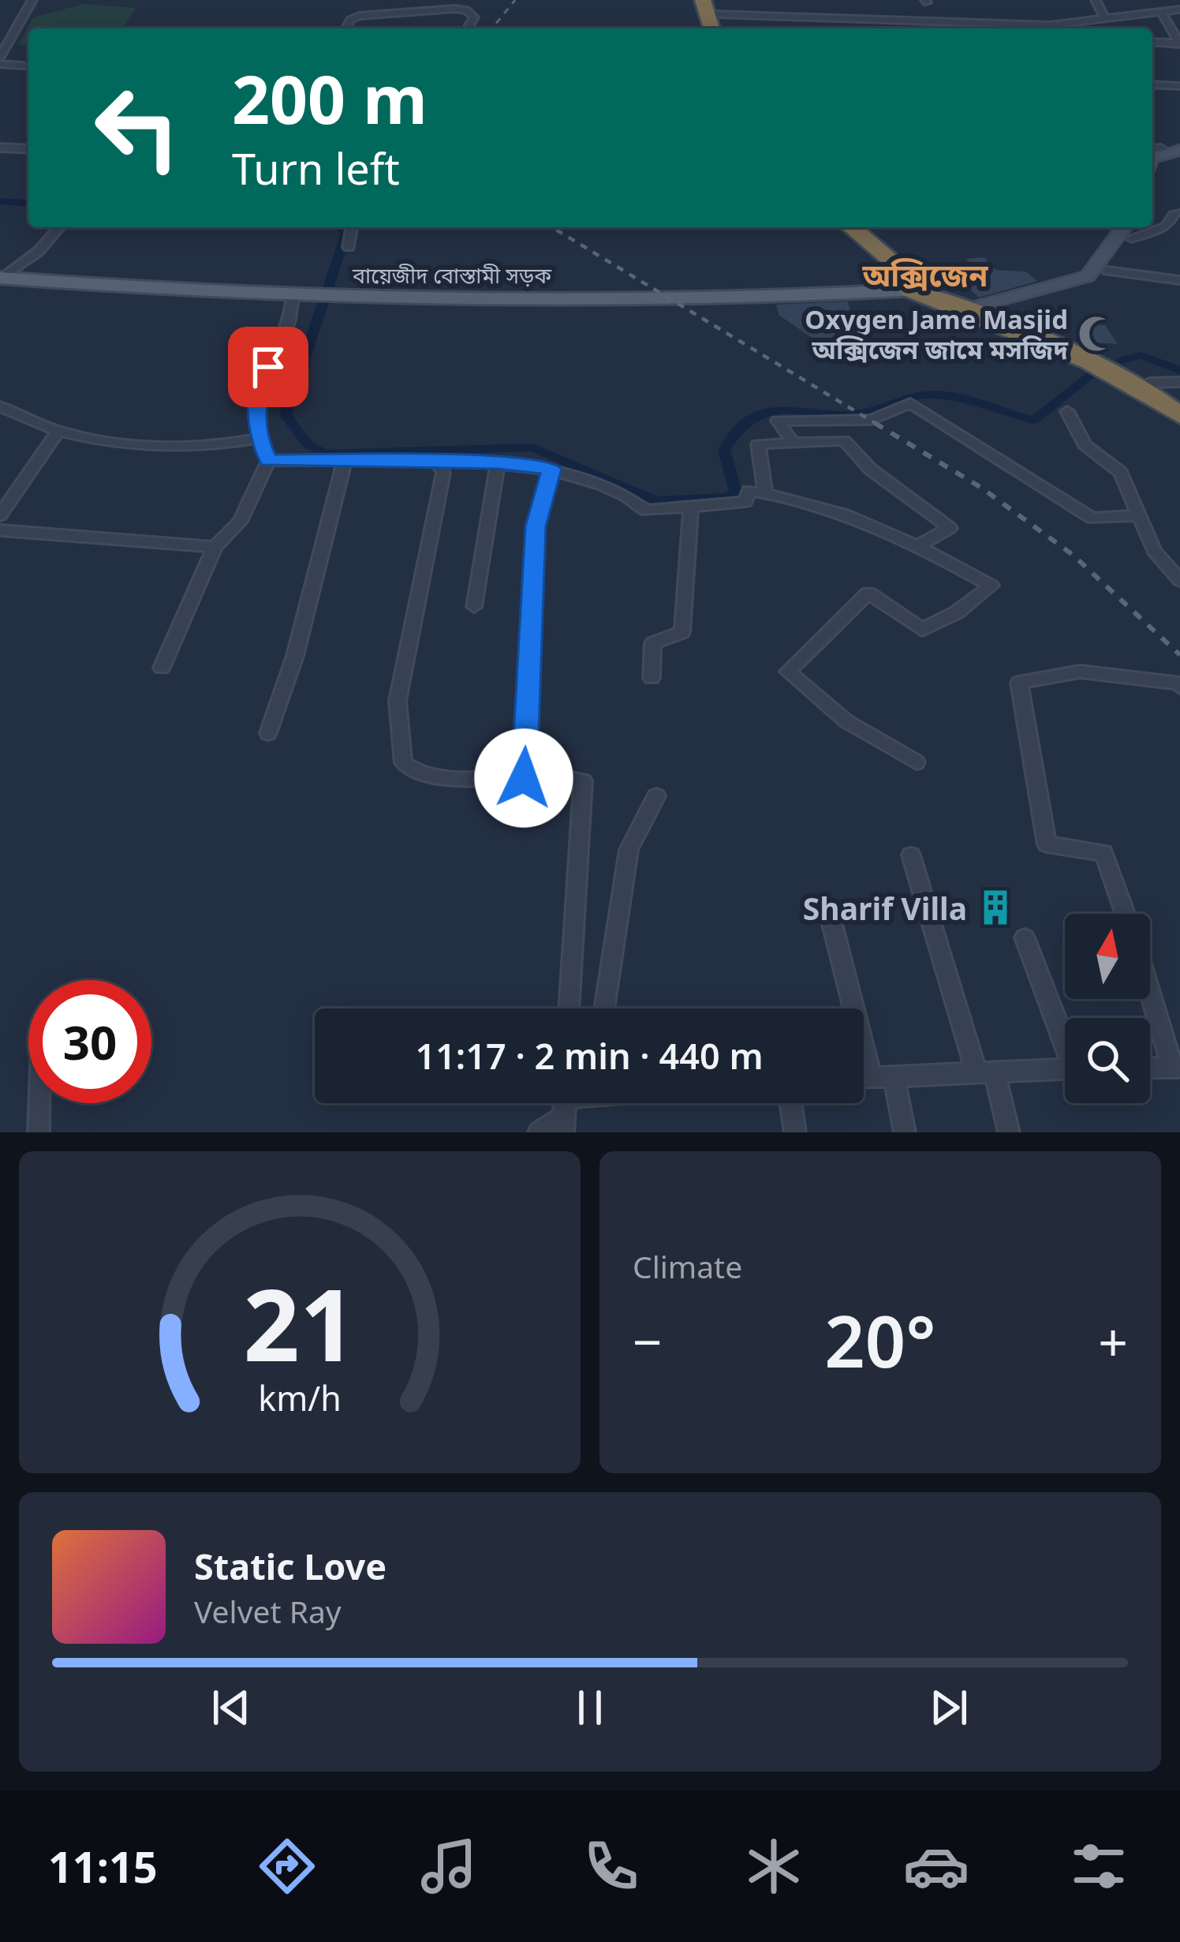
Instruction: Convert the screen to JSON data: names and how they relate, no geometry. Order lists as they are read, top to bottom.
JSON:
{
  "streets": {
    "main road": ["বায়েজীদ বোস্তামী সড়ক"]
  },
  "districts": ["অক্সিজেন"],
  "places": {
    "mosque": ["Oxygen Jame Masjid অক্সিজেন জামে মসজিদ"],
    "building": ["Sharif Villa"]
  },
  "north": "top",
  "page": {
    "turn": ["200 m", "Turn left"],
    "limit": "30",
    "trip": "11:17 · 2 min · 440 m",
    "tile": "Climate",
    "heat": ["−", "20°", "+"],
    "song": ["Static Love", "Velvet Ray"],
    "tabs": "11:15",
    "gauge": ["21", "km/h"]
  }
}
